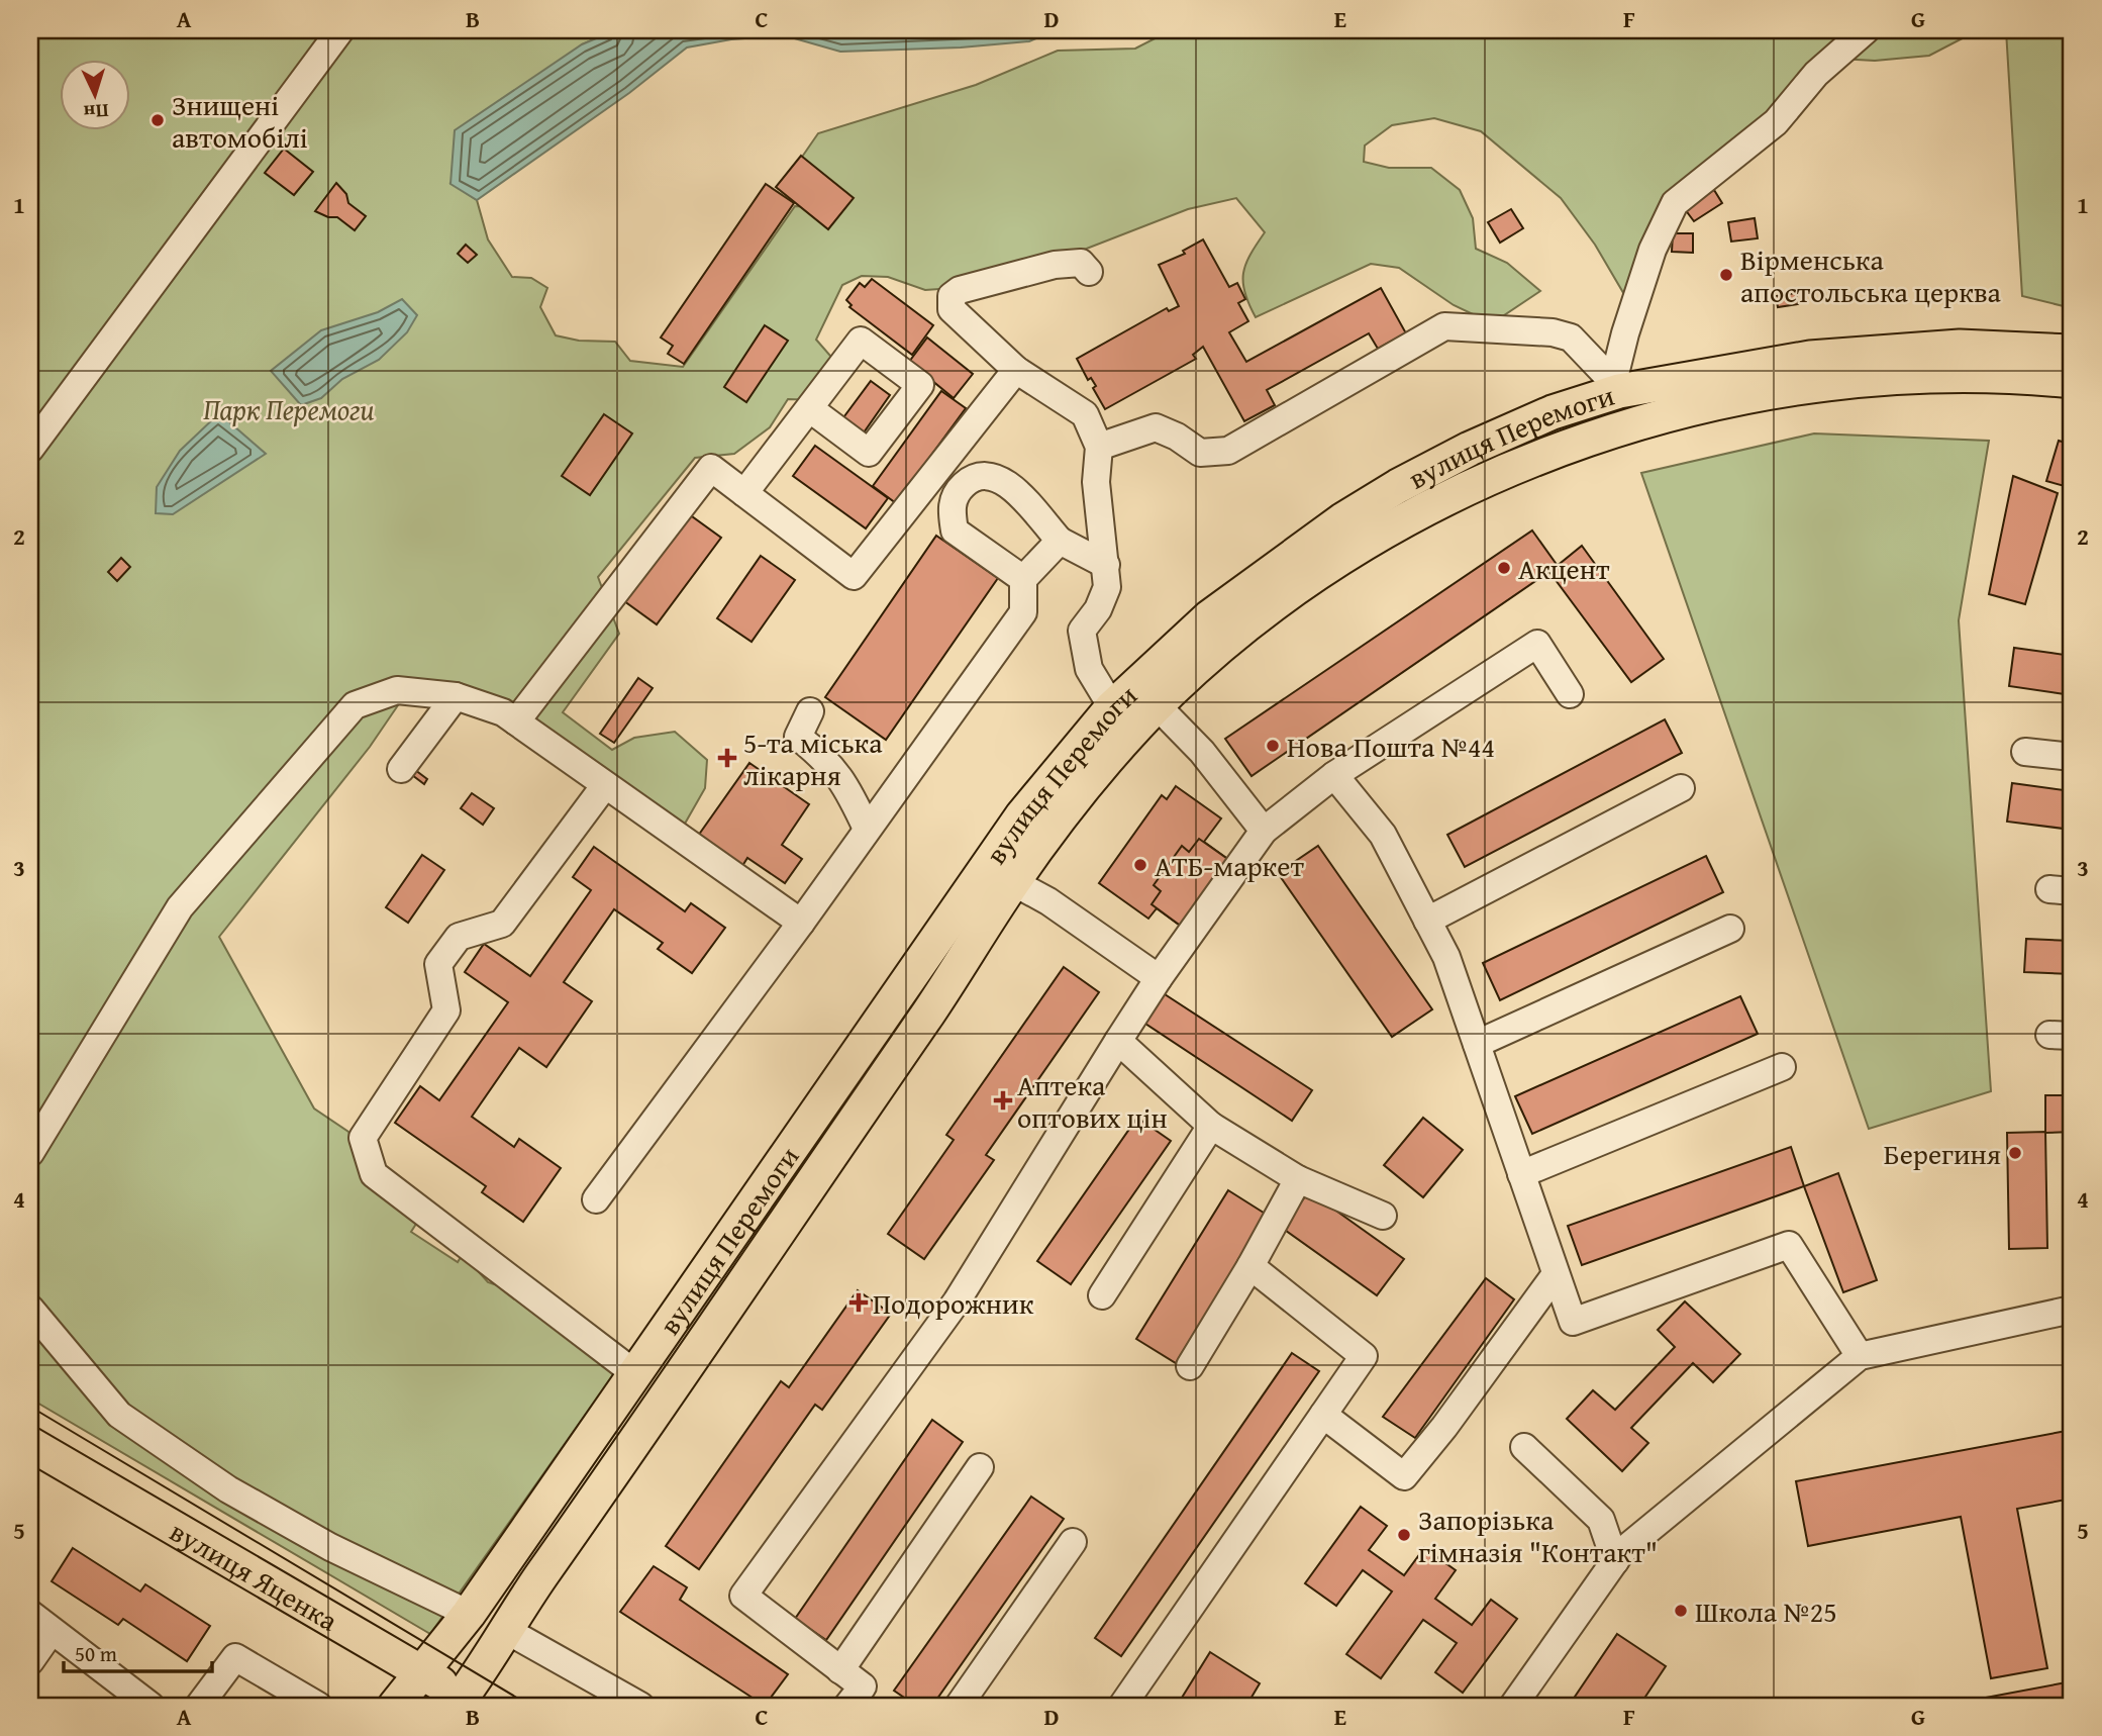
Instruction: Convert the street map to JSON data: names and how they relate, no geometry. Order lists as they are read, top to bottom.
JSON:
{
  "streets": {
    "main road": ["вулиця Перемоги", "вулиця Яценка"]
  },
  "crossings": [
    ["вулиця Перемоги", "вулиця Яценка"]
  ],
  "parks": ["Парк Перемоги"],
  "places": {
    "other": [
      "Знищені автомобілі",
      "Вірменська апостольська церква",
      "Акцент",
      "Нова Пошта №44",
      "АТБ-маркет",
      "Берегиня",
      "Запорізька гімназія \"Контакт\"",
      "Школа №25"
    ],
    "health": ["5-та міська лікарня", "Аптека оптових цін", "Подорожник"]
  },
  "scale_bar": "50 m",
  "north": "bottom",
  "grid": {
    "columns": [
      "A",
      "B",
      "C",
      "D",
      "E",
      "F",
      "G"
    ],
    "rows": [
      "1",
      "2",
      "3",
      "4",
      "5"
    ]
  }
}
